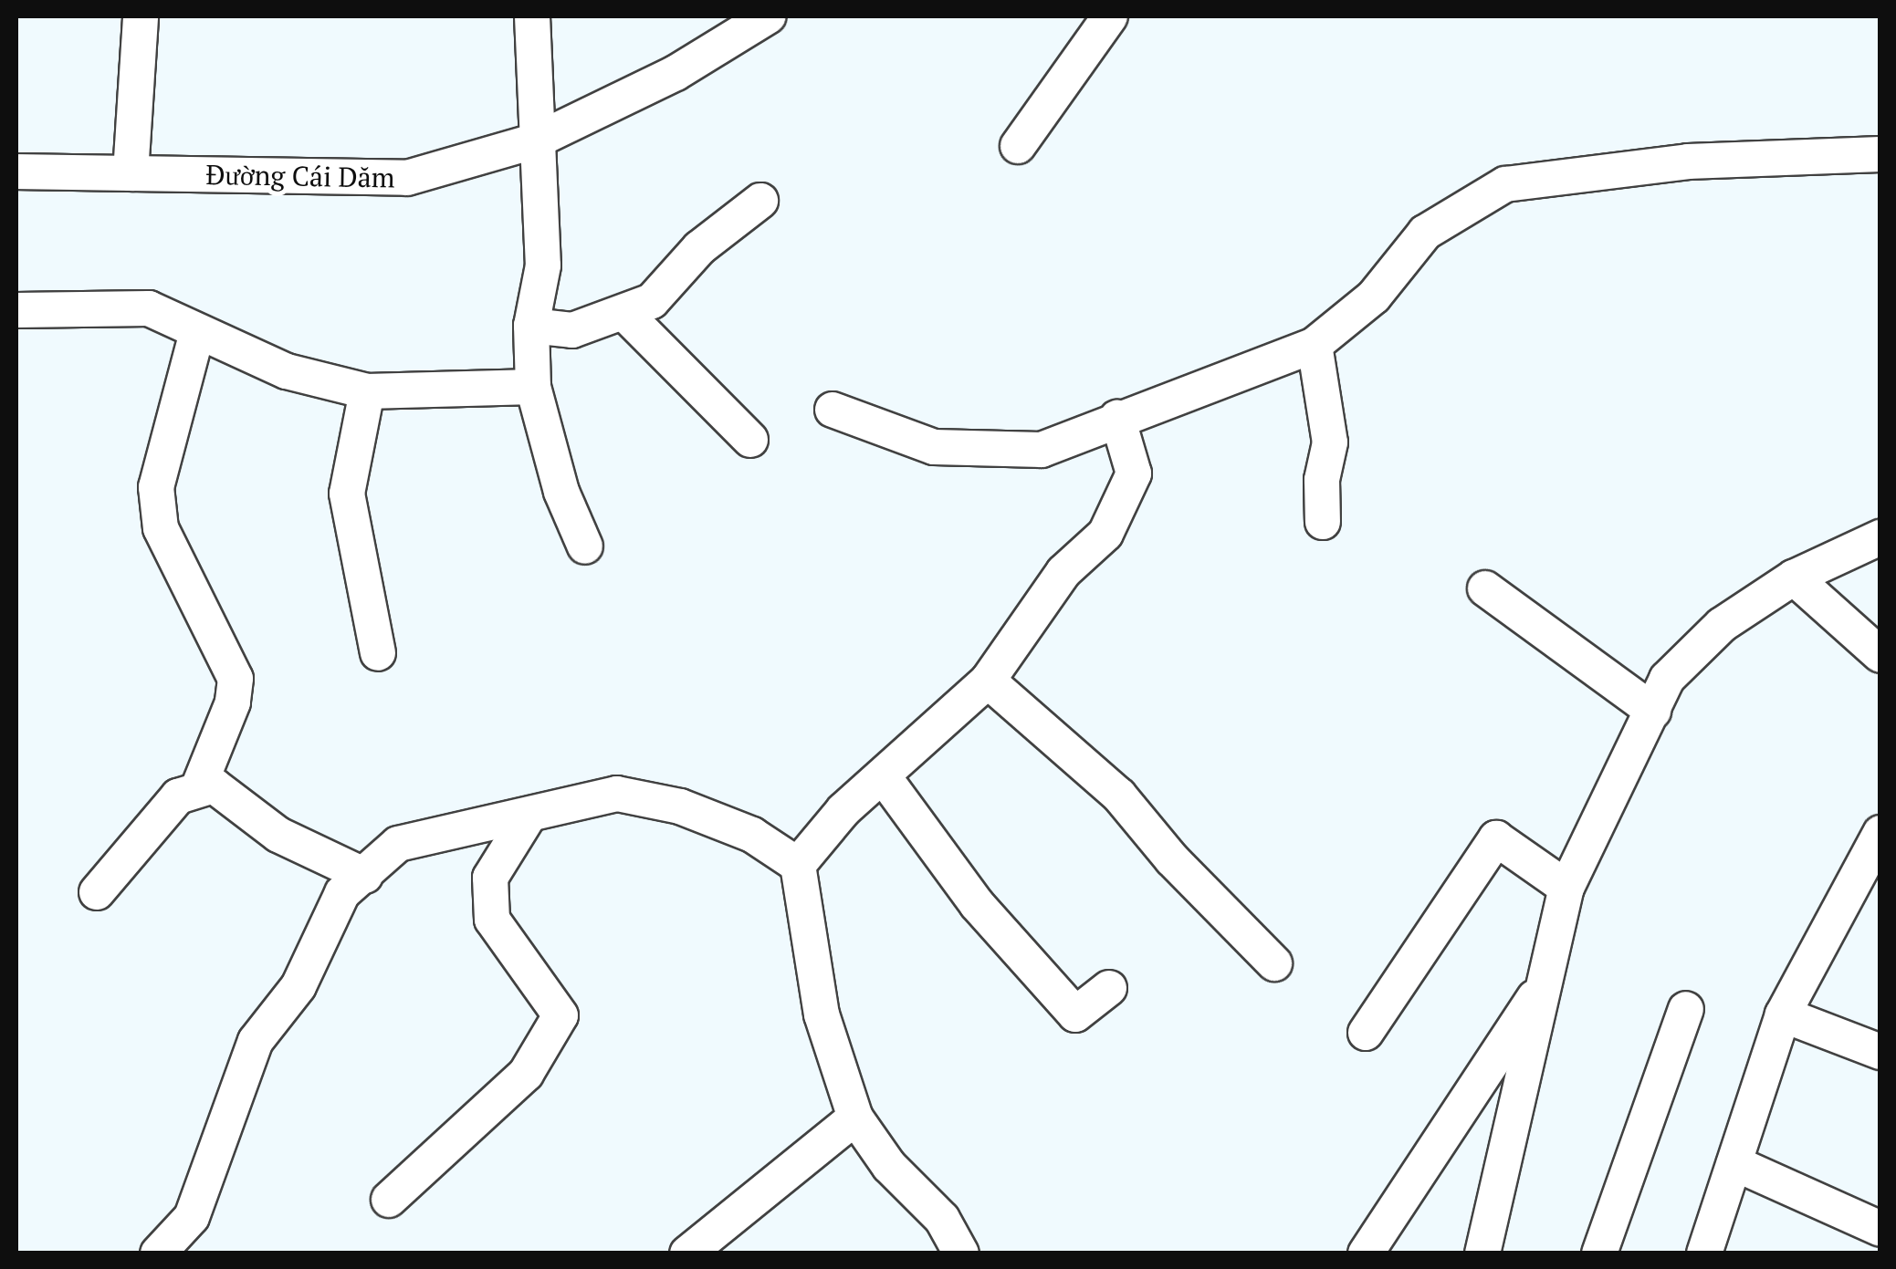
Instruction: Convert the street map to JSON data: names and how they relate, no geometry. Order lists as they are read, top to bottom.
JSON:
{
  "streets": {
    "street": ["Đường Cái Dăm"]
  }
}
